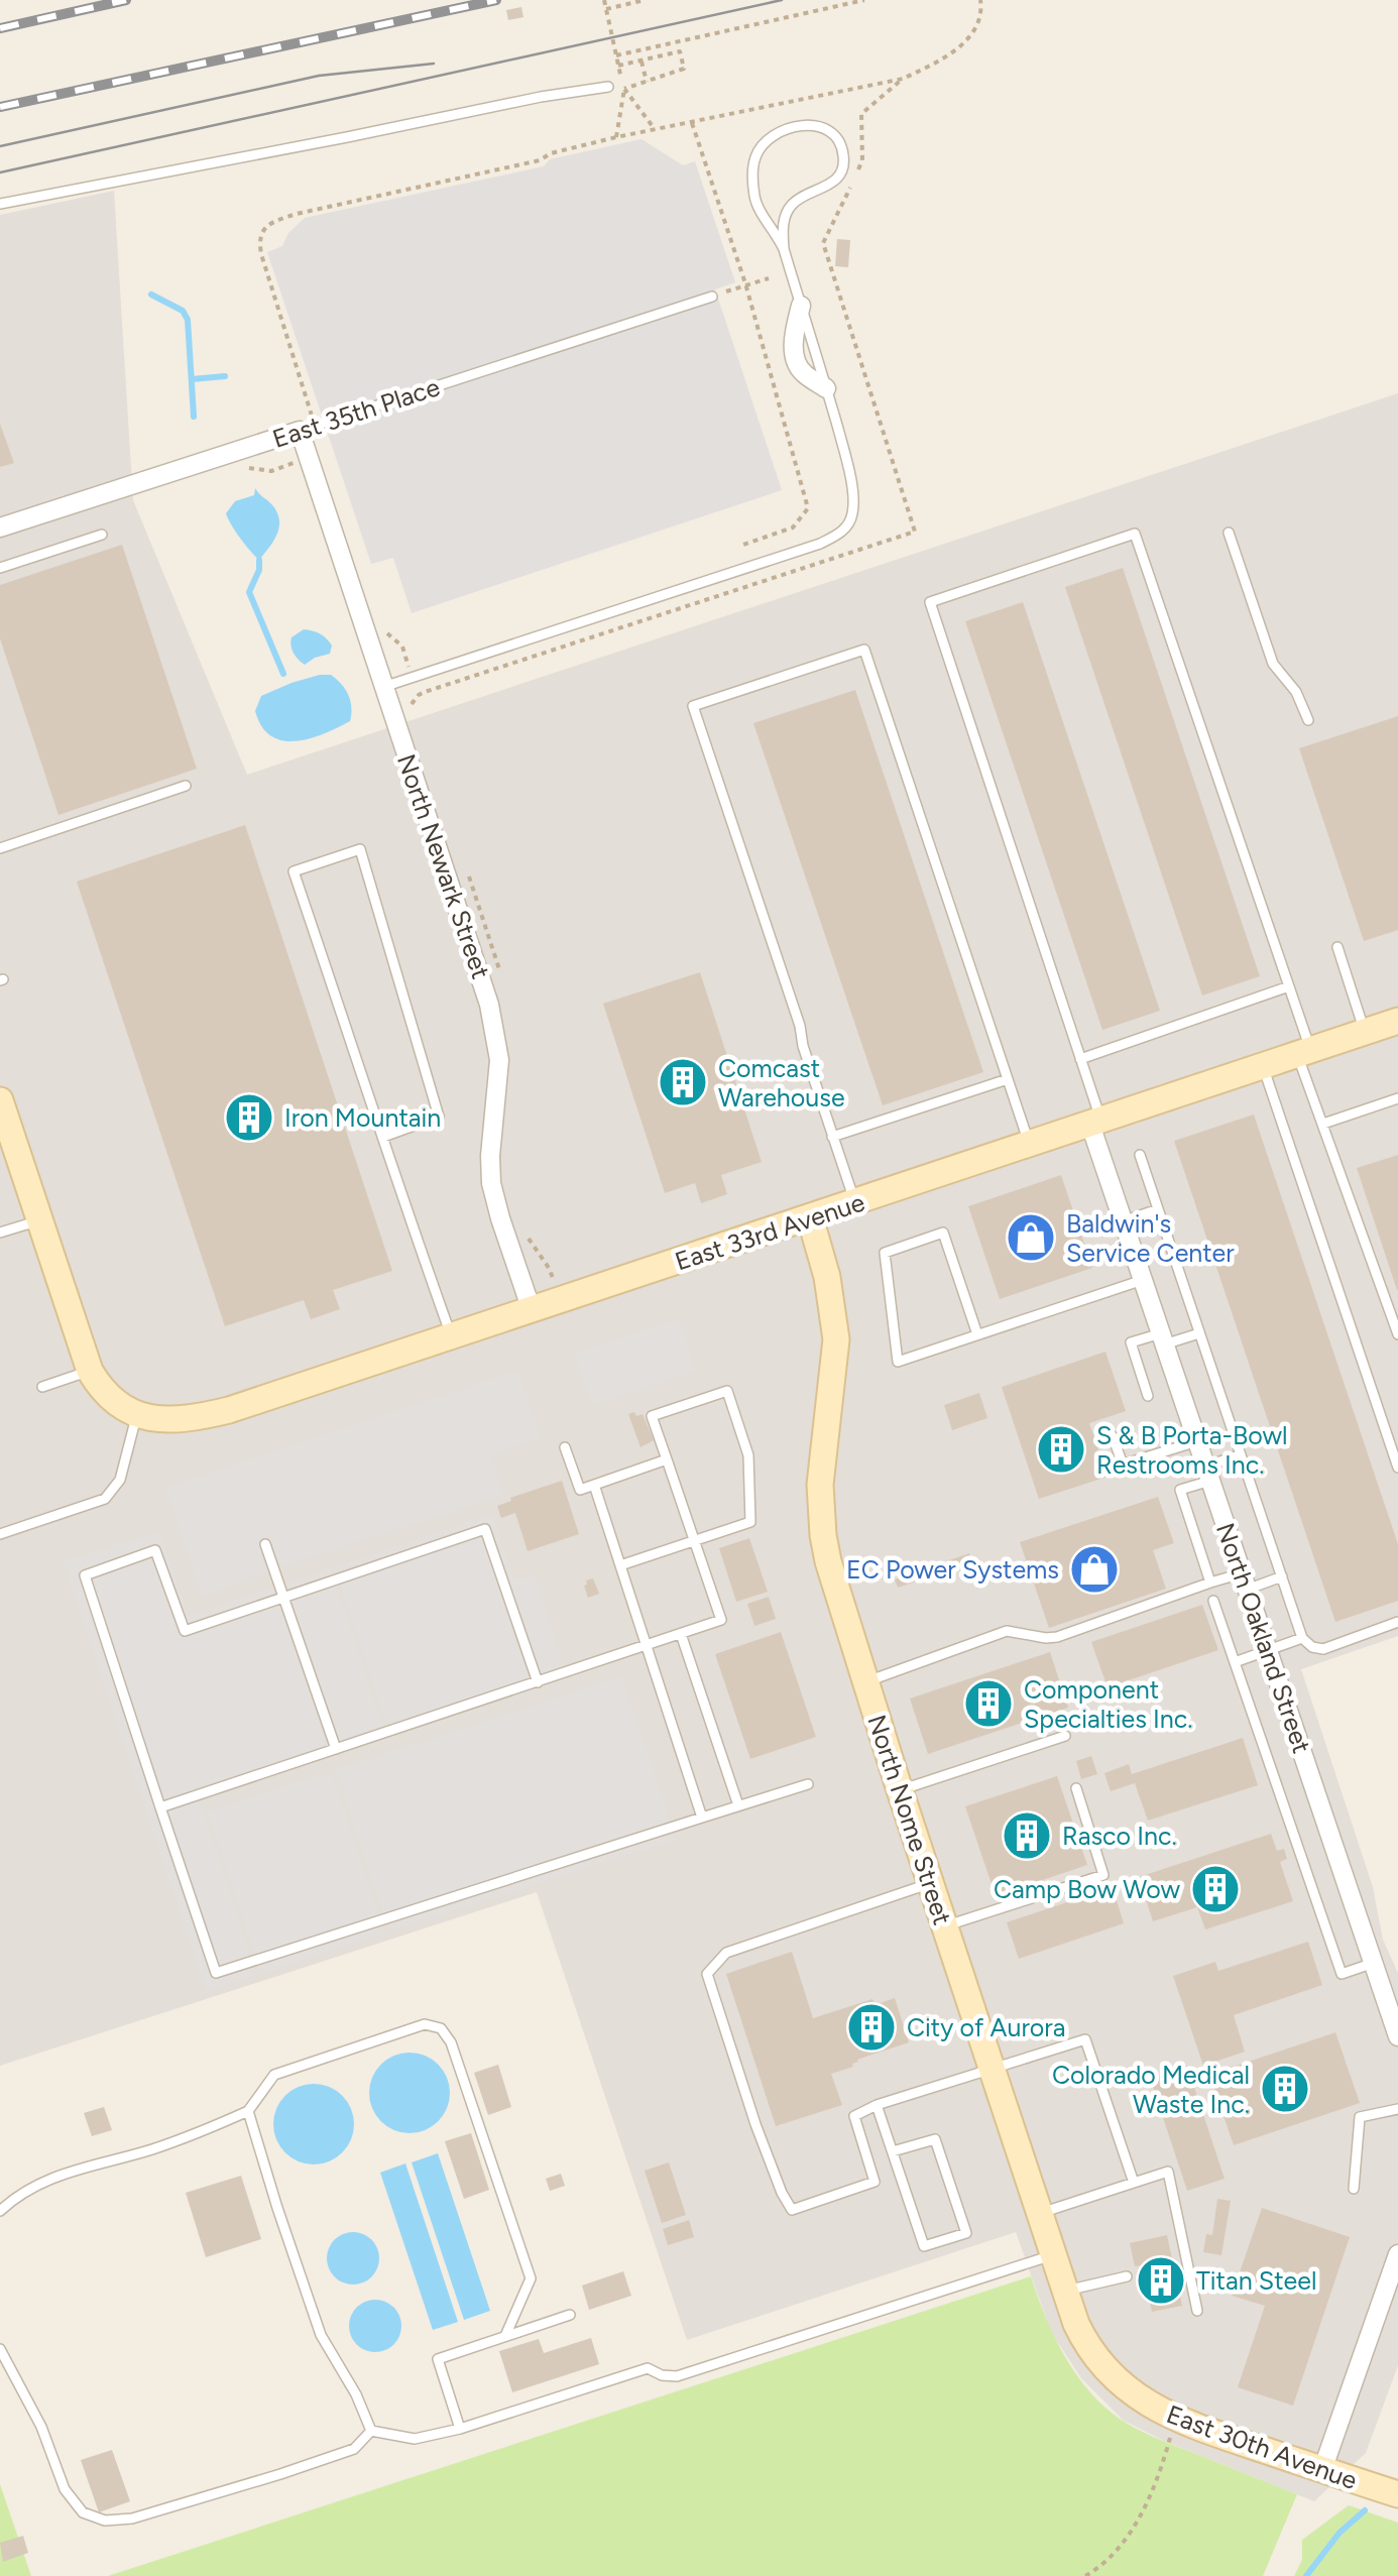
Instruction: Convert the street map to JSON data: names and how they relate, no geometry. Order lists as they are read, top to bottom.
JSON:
{
  "streets": {
    "street": [
      "East 35th Place",
      "North Newark Street",
      "East 33rd Avenue",
      "North Oakland Street",
      "North Nome Street",
      "East 30th Avenue"
    ]
  },
  "crossings": [
    ["East 35th Place", "North Newark Street"],
    ["North Newark Street", "East 33rd Avenue"],
    ["East 33rd Avenue", "North Oakland Street"],
    ["East 33rd Avenue", "North Nome Street"],
    ["North Nome Street", "East 30th Avenue"]
  ],
  "places": {
    "building": [
      "Comcast Warehouse",
      "Iron Mountain",
      "S & B Porta-Bowl Restrooms Inc.",
      "Component Specialties Inc.",
      "Rasco Inc.",
      "Camp Bow Wow",
      "City of Aurora",
      "Colorado Medical Waste Inc.",
      "Titan Steel"
    ],
    "shop": ["Baldwin's Service Center", "EC Power Systems"]
  }
}
